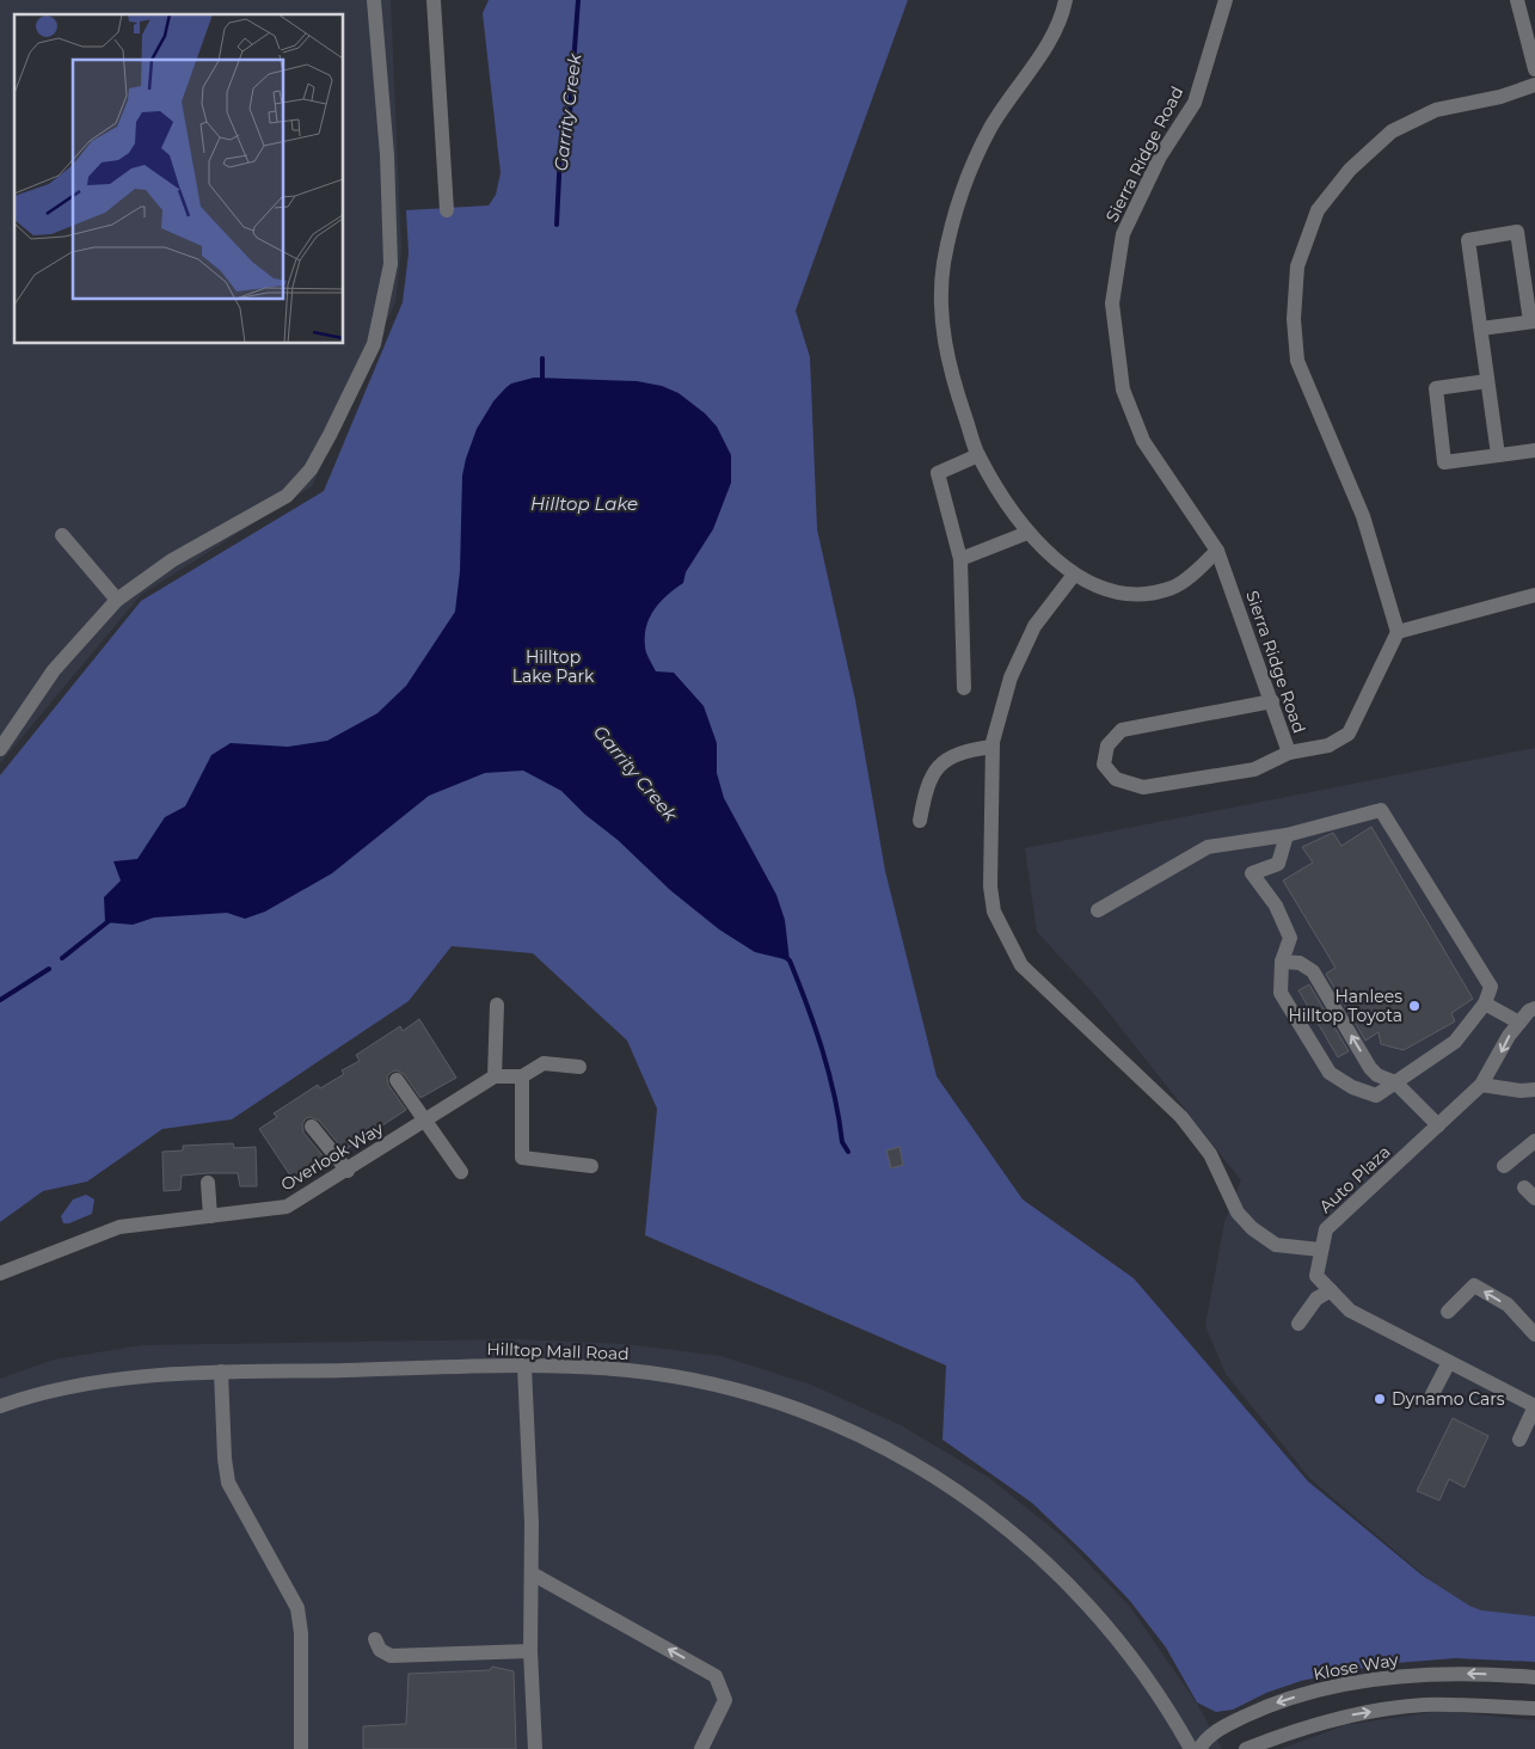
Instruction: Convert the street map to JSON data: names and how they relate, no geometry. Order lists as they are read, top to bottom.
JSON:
{
  "streets": {
    "street": [
      "Sierra Ridge Road",
      "Overlook Way",
      "Auto Plaza",
      "Hilltop Mall Road",
      "Klose Way"
    ]
  },
  "water": ["Garrity Creek", "Hilltop Lake"],
  "parks": ["Hilltop Lake Park"],
  "places": ["Hanlees Hilltop Toyota", "Dynamo Cars"]
}
